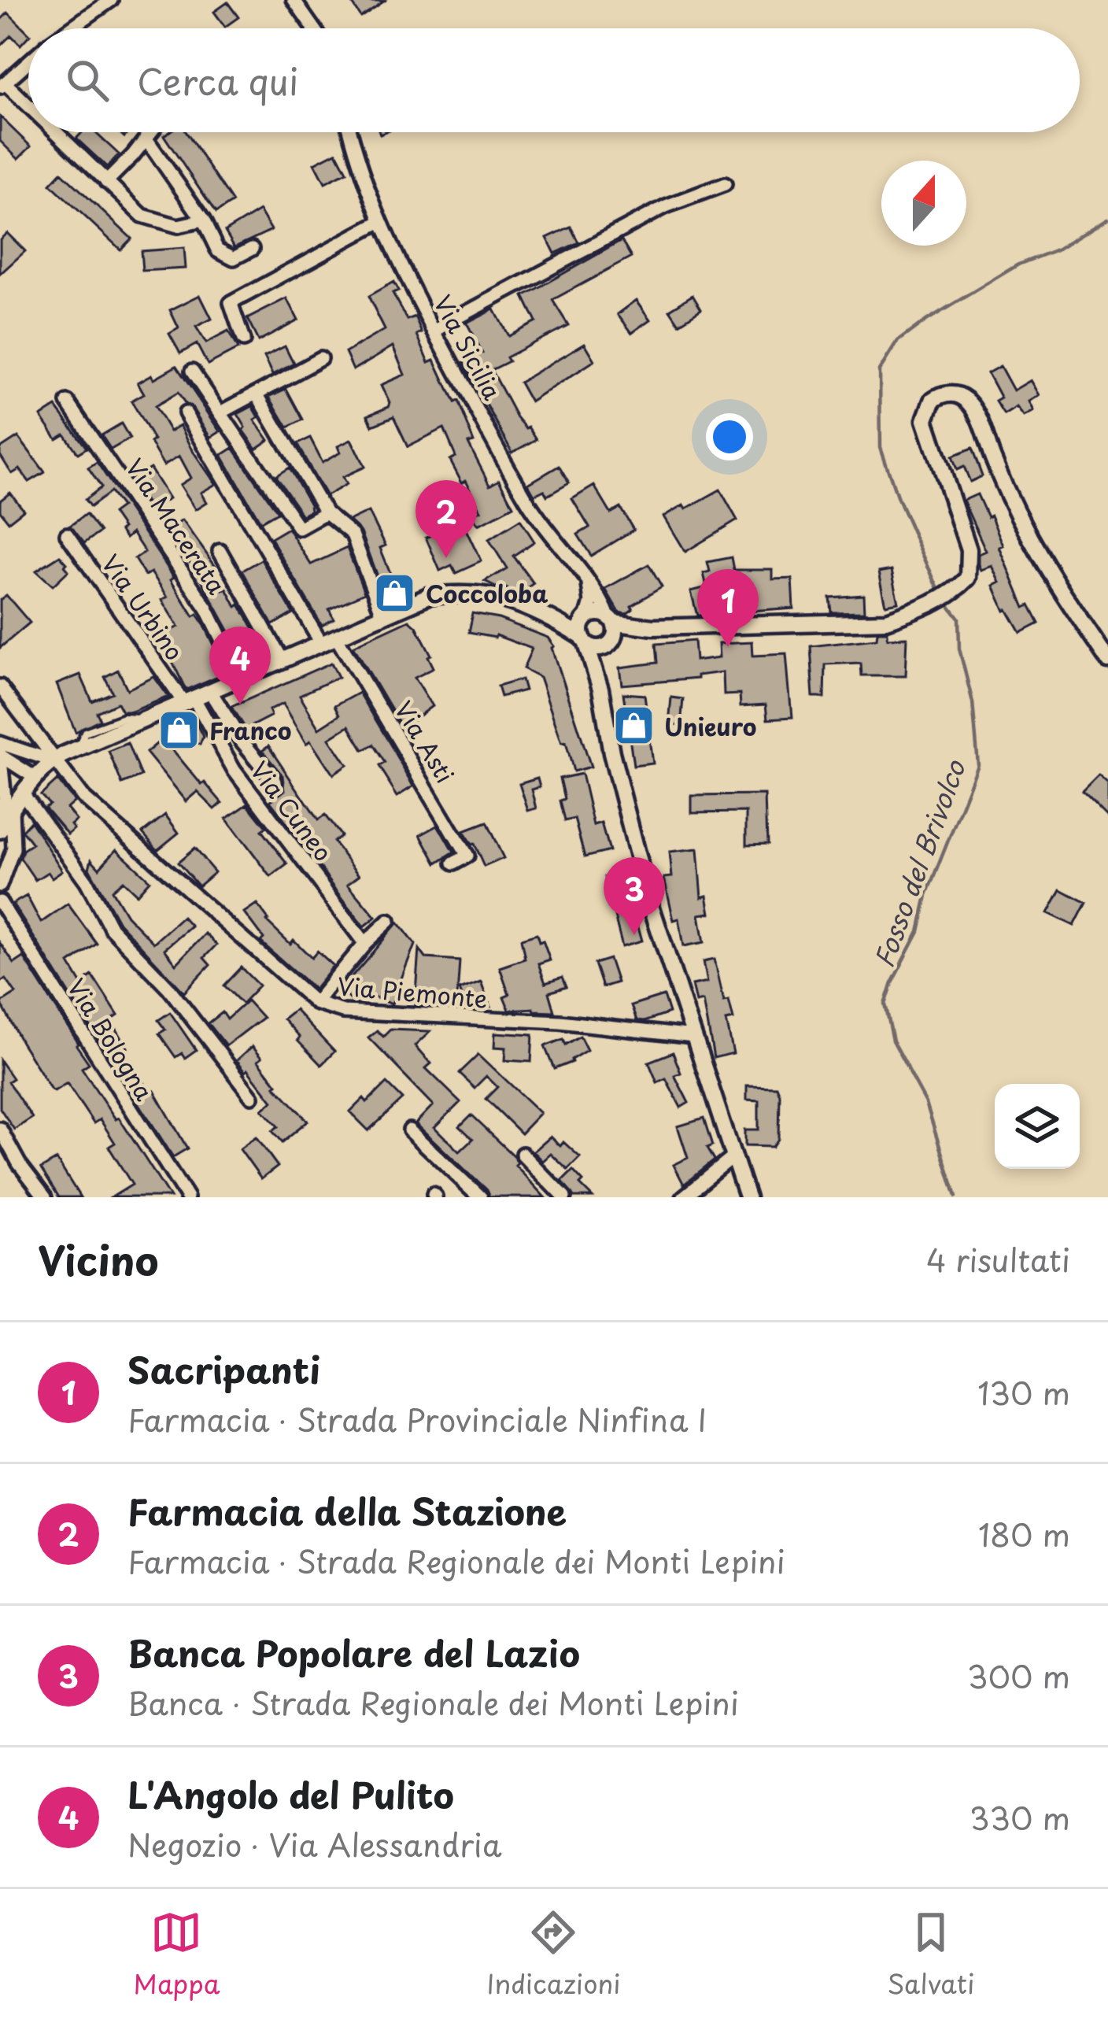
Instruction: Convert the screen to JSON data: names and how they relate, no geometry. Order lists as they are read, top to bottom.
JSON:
{
  "streets": {
    "street": [
      "Via Sicilia",
      "Via Macerata",
      "Via Urbino",
      "Via Asti",
      "Via Cuneo",
      "Via Piemonte",
      "Via Bologna"
    ]
  },
  "crossings": [
    ["Via Urbino", "Via Cuneo"]
  ],
  "water": ["Fosso del Brivolco"],
  "places": {
    "shop": ["Coccoloba", "Unieuro", "Franco"]
  },
  "north": "top",
  "page": {
    "search": "Cerca qui",
    "pins": [
      "2",
      "1",
      "4",
      "3"
    ],
    "heading": ["Vicino", "4 risultati"],
    "list": [
      {
        "mark": "1",
        "name": "Sacripanti",
        "note": "Farmacia · Strada Provinciale Ninfina I",
        "value": "130 m"
      },
      {
        "mark": "2",
        "name": "Farmacia della Stazione",
        "note": "Farmacia · Strada Regionale dei Monti Lepini",
        "value": "180 m"
      },
      {
        "mark": "3",
        "name": "Banca Popolare del Lazio",
        "note": "Banca · Strada Regionale dei Monti Lepini",
        "value": "300 m"
      },
      {
        "mark": "4",
        "name": "L'Angolo del Pulito",
        "note": "Negozio · Via Alessandria",
        "value": "330 m"
      }
    ],
    "nav": ["Mappa", "Indicazioni", "Salvati"]
  }
}
